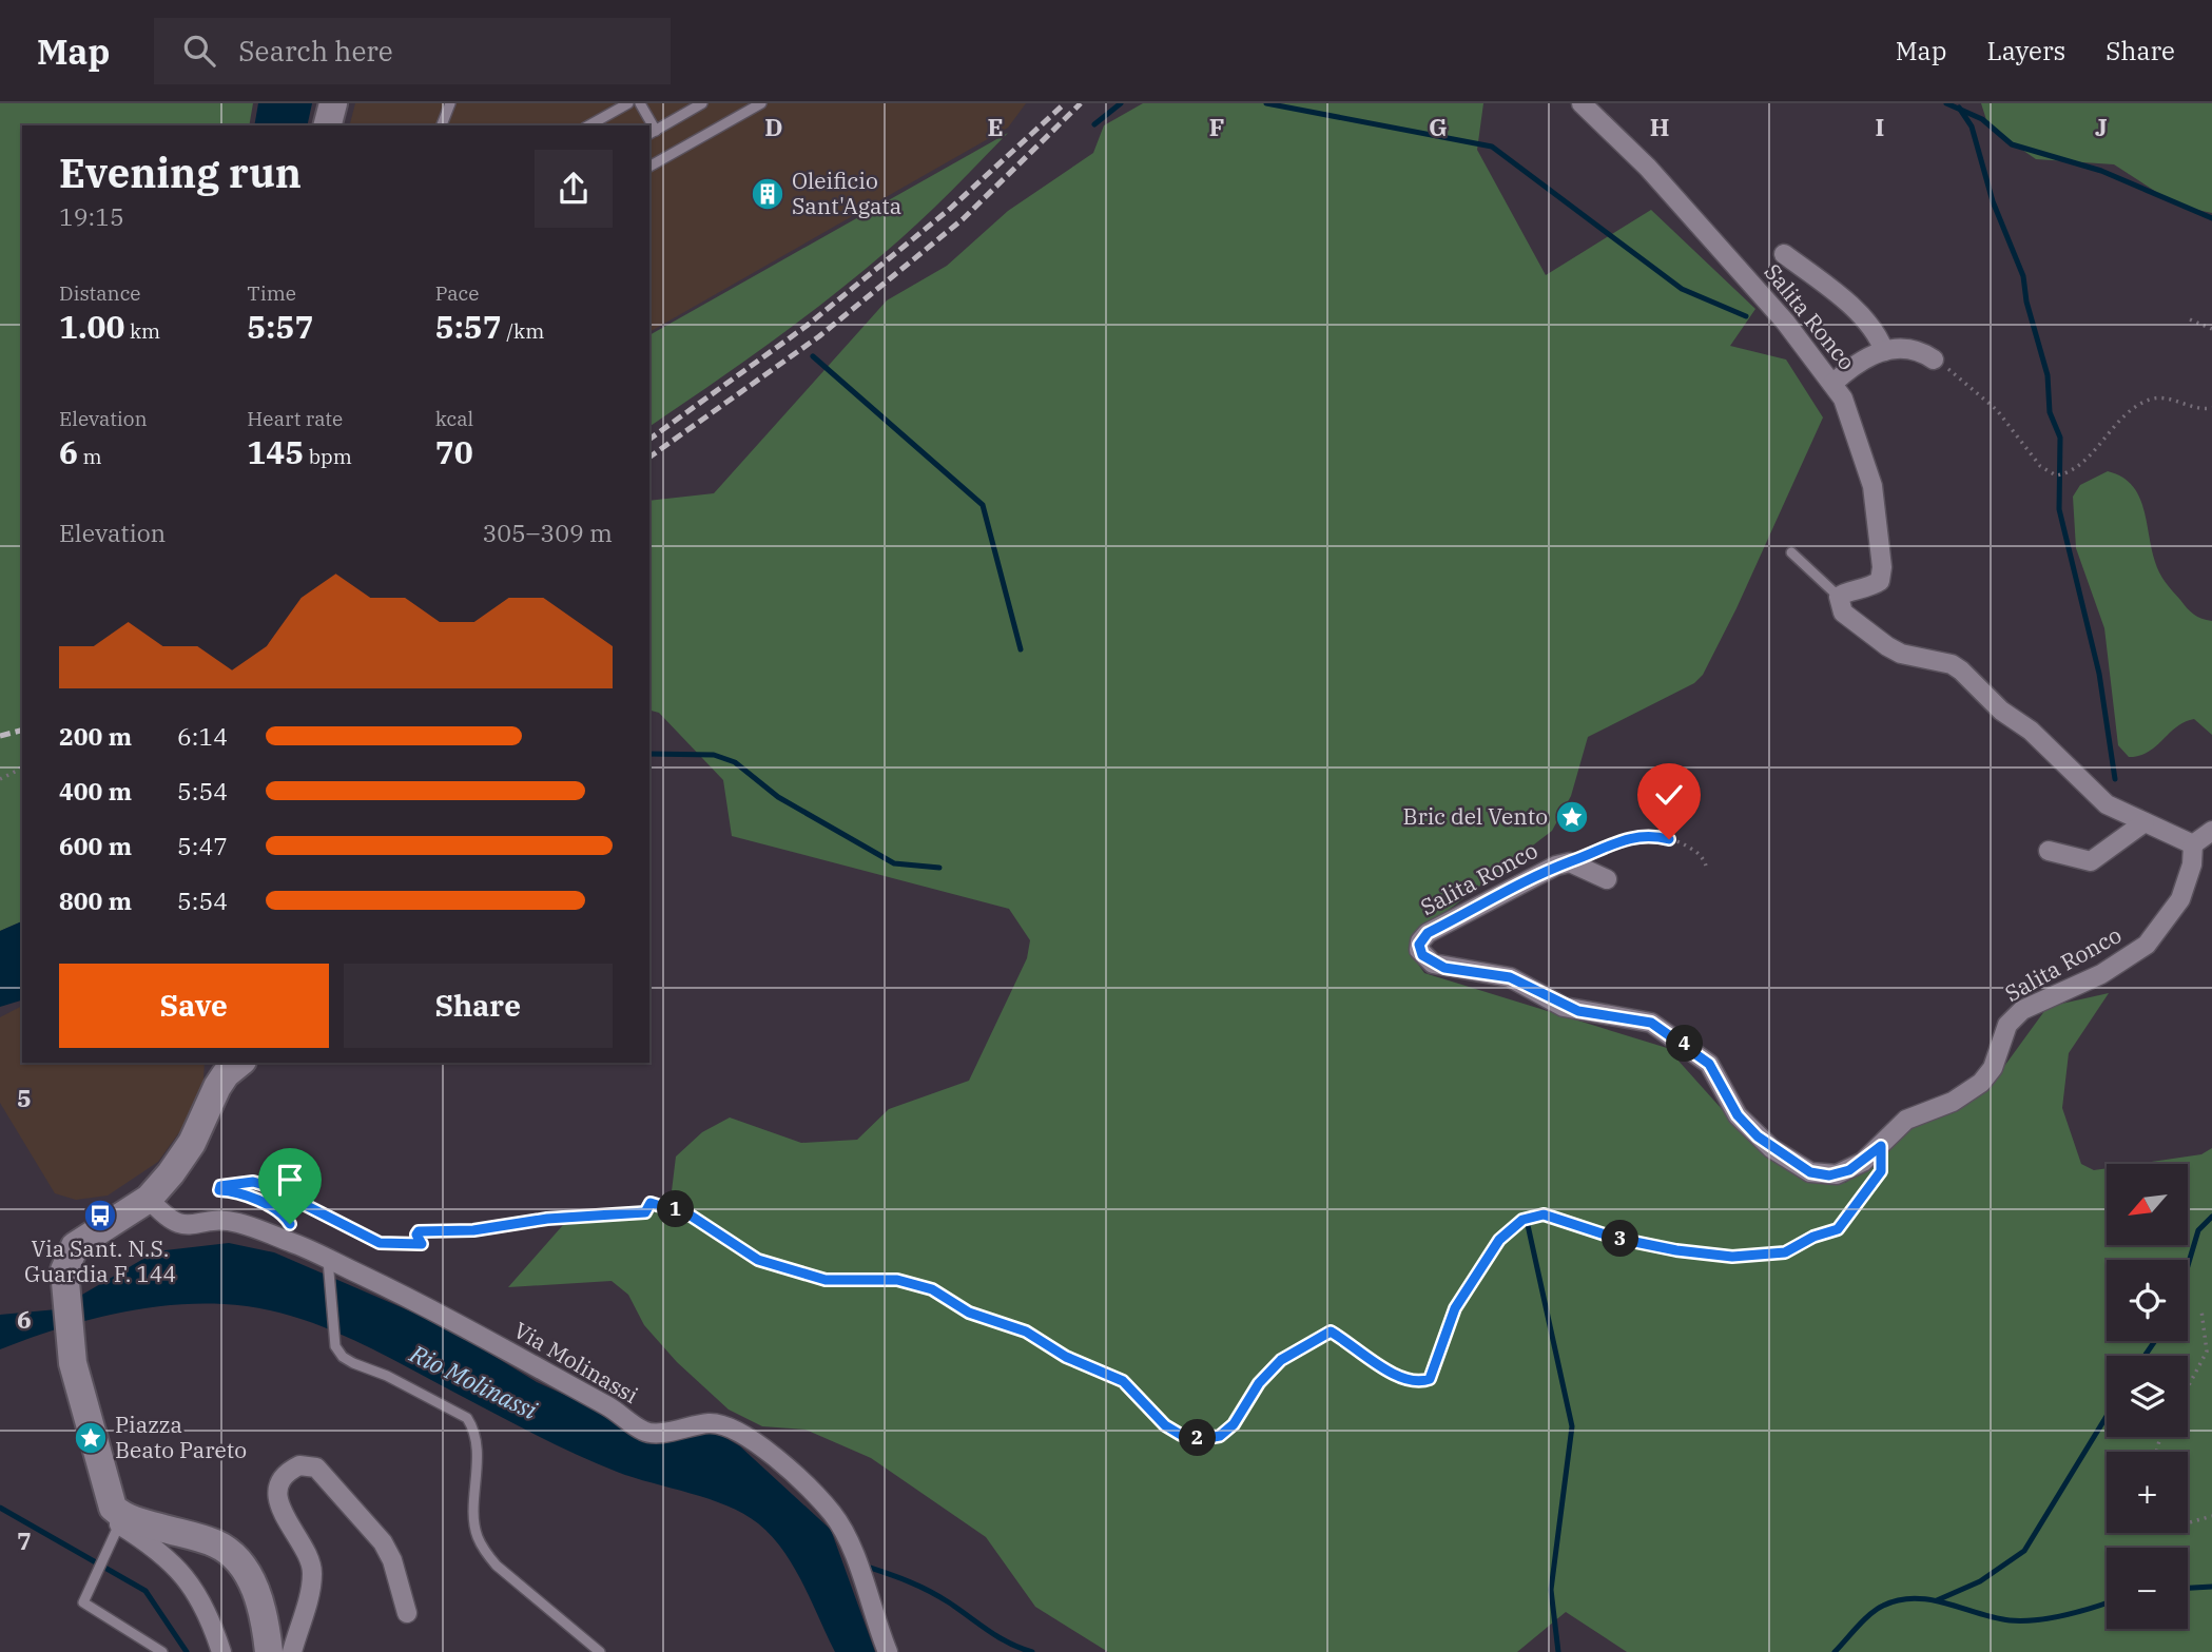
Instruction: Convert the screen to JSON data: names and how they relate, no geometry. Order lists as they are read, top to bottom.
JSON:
{
  "streets": {
    "street": ["Salita Ronco", "Via Molinassi"]
  },
  "water": ["Rio Molinassi"],
  "places": {
    "building": ["Oleificio Sant'Agata"],
    "place": ["Bric del Vento", "Piazza Beato Pareto"],
    "bus stop": ["Via Sant. N.S. Guardia F. 144"]
  },
  "north": "bottom left",
  "page": {
    "header": "Map",
    "search": "Search here",
    "nav": ["Map", "Layers", "Share"],
    "heading": ["Evening run", "19:15"],
    "stats": [
      ["Distance", "1.00 km"],
      ["Time", "5:57"],
      ["Pace", "5:57 /km"],
      ["Elevation", "6 m"],
      ["Heart rate", "145 bpm"],
      ["kcal", "70"]
    ],
    "chart": ["Elevation", "305–309 m"],
    "list": [
      {
        "name": "200 m",
        "note": "6:14"
      },
      {
        "name": "400 m",
        "note": "5:54"
      },
      {
        "name": "600 m",
        "note": "5:47"
      },
      {
        "name": "800 m",
        "note": "5:54"
      }
    ],
    "buttons": ["Save", "Share"],
    "pins": [
      "4",
      "1",
      "3",
      "2"
    ],
    "map_buttons": ["+", "−"]
  },
  "grid": {
    "columns": [
      "D",
      "E",
      "F",
      "G",
      "H",
      "I",
      "J"
    ],
    "rows": ["5", "6", "7"]
  }
}
